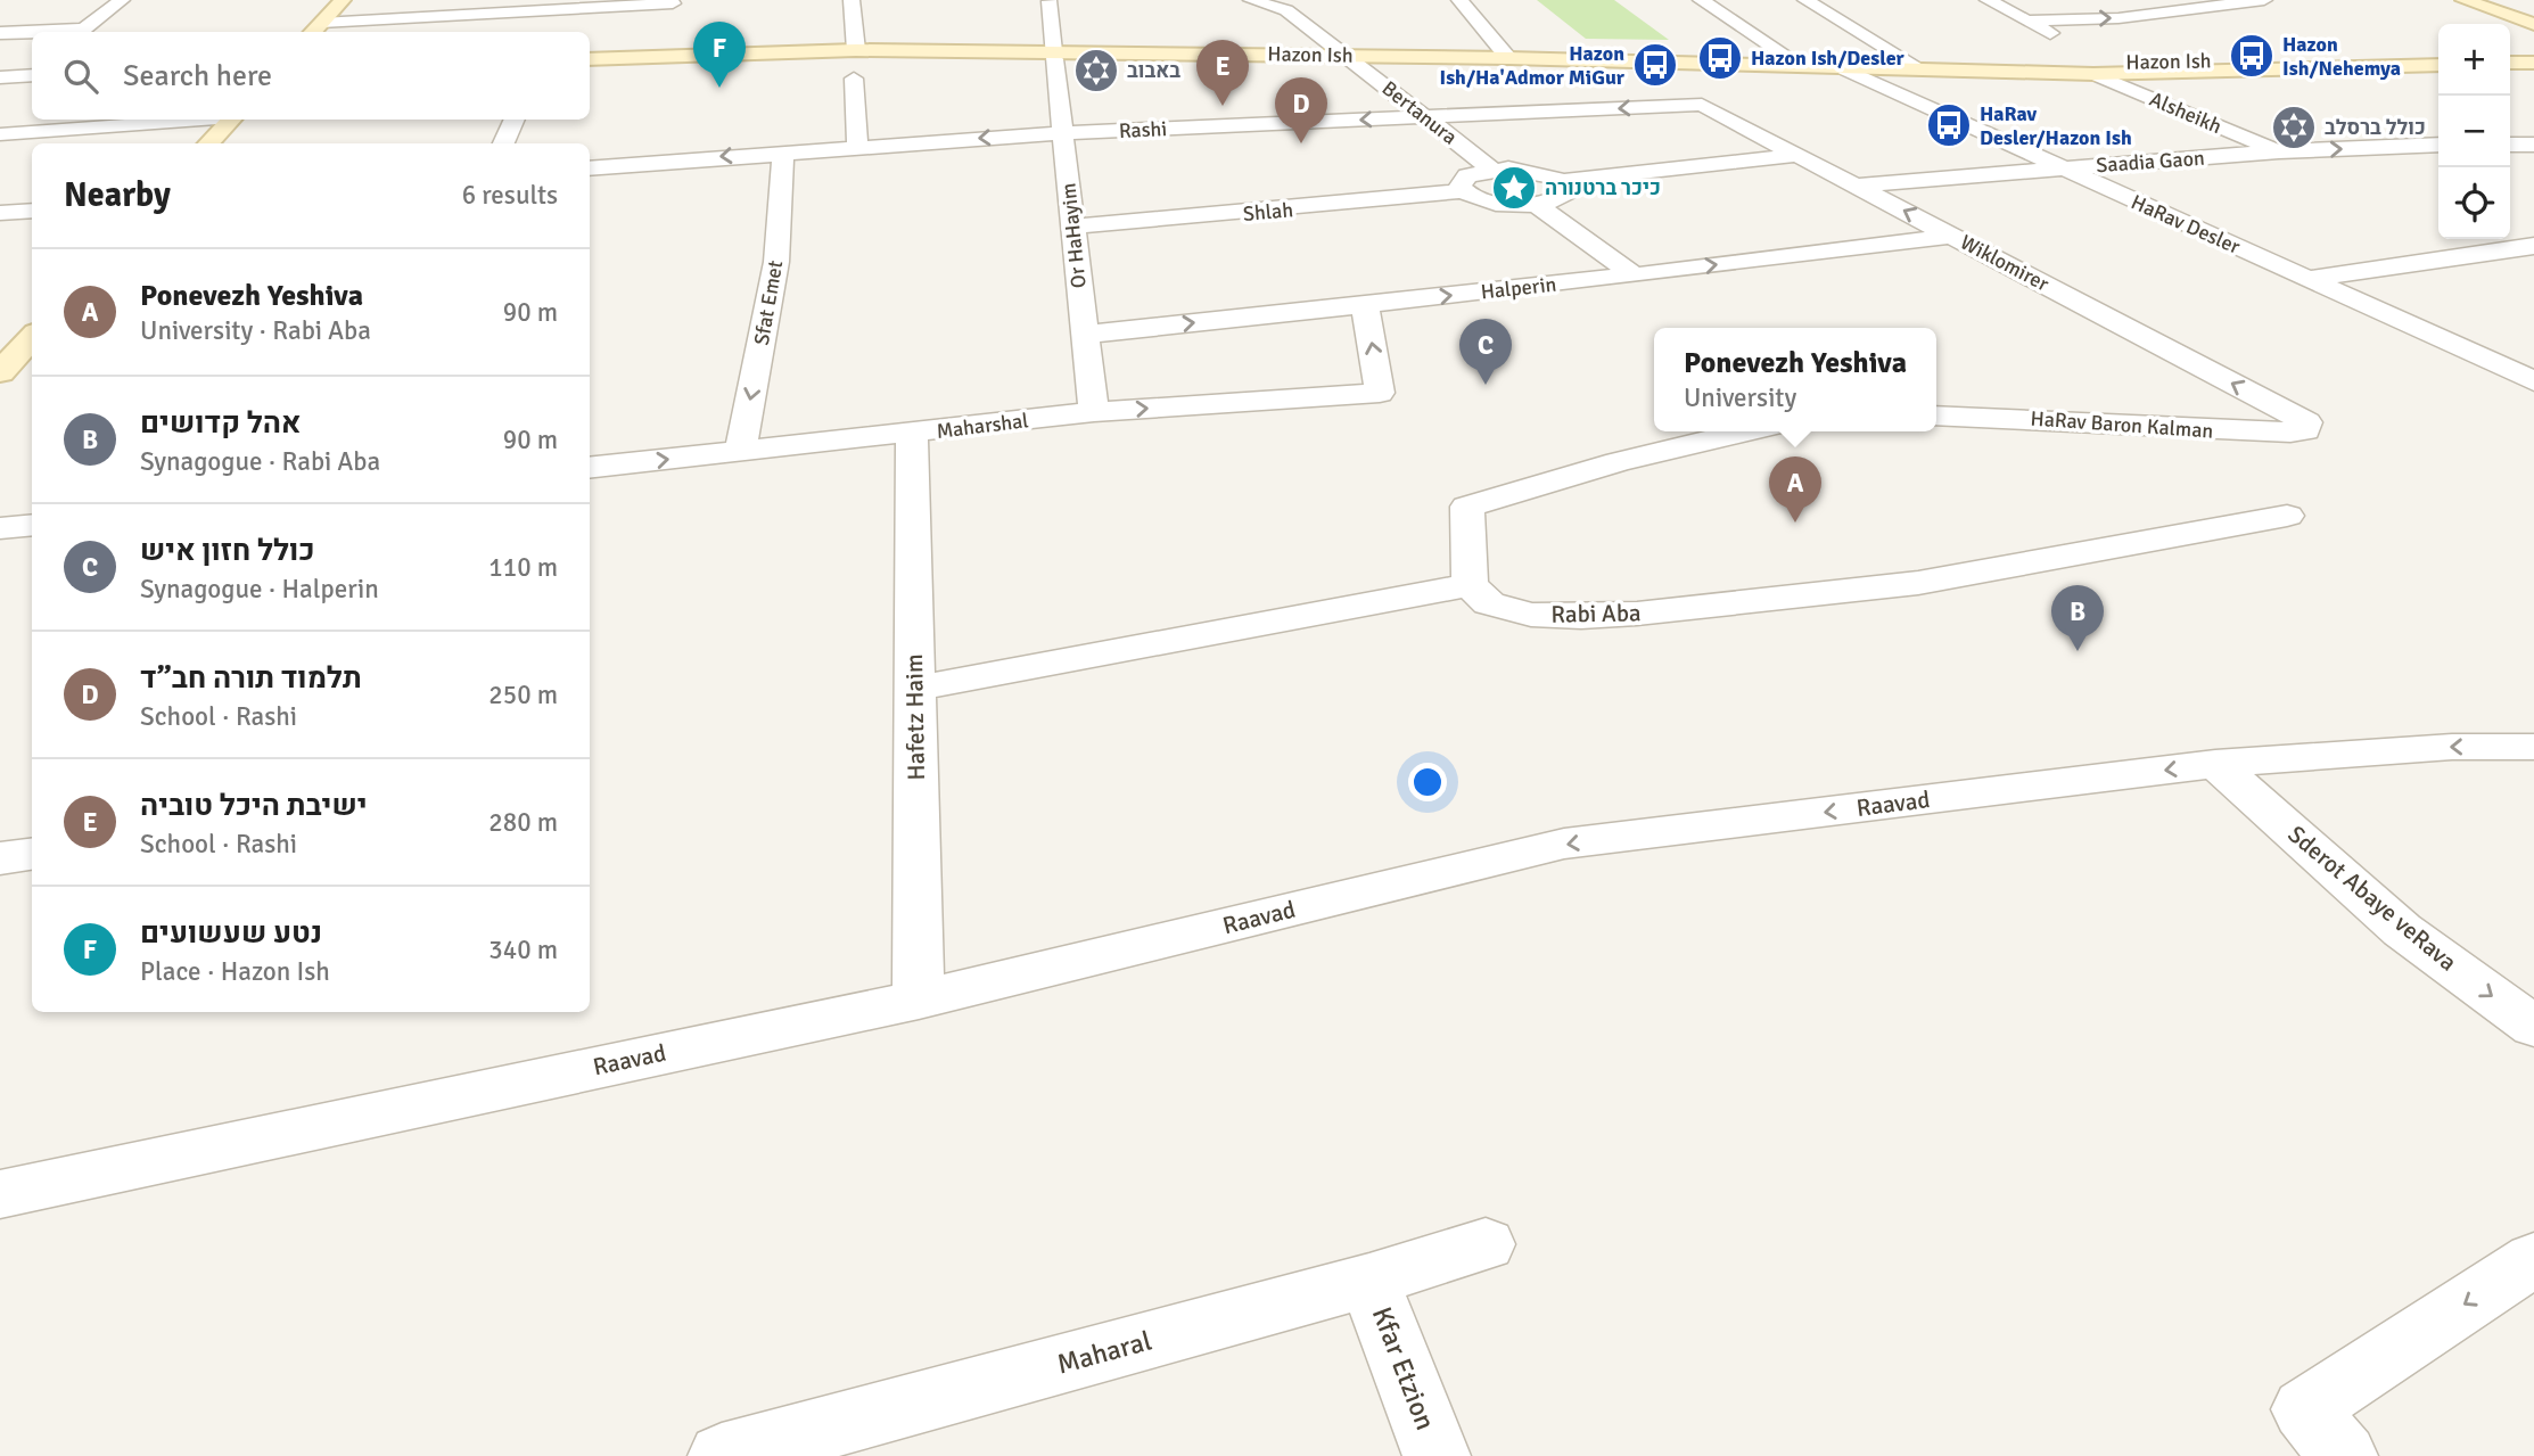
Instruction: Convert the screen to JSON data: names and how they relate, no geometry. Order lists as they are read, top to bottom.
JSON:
{
  "streets": {
    "street": [
      "Hazon Ish",
      "Bertanura",
      "Alsheikh",
      "Rashi",
      "Saadia Gaon",
      "Shlah",
      "HaRav Desler",
      "Or HaHayim",
      "Wiklomirer",
      "Halperin",
      "Sfat Emet",
      "HaRav Baron Kalman",
      "Maharshal",
      "Rabi Aba",
      "Hafetz Haim",
      "Raavad",
      "Sderot Abaye veRava",
      "Maharal",
      "Kfar Etzion"
    ]
  },
  "crossings": [
    ["Hazon Ish", "Bertanura"],
    ["Hazon Ish", "Alsheikh"],
    ["Hazon Ish", "HaRav Desler"],
    ["Hazon Ish", "Or HaHayim"],
    ["Bertanura", "Rashi"],
    ["Alsheikh", "Saadia Gaon"],
    ["Rashi", "Or HaHayim"],
    ["Rashi", "Wiklomirer"],
    ["Rashi", "Sfat Emet"],
    ["Saadia Gaon", "HaRav Desler"],
    ["Saadia Gaon", "Wiklomirer"],
    ["Shlah", "Or HaHayim"],
    ["Or HaHayim", "Halperin"],
    ["Or HaHayim", "Maharshal"],
    ["Wiklomirer", "Halperin"],
    ["Wiklomirer", "HaRav Baron Kalman"],
    ["Halperin", "Maharshal"],
    ["Sfat Emet", "Maharshal"],
    ["Maharshal", "Hafetz Haim"],
    ["Hafetz Haim", "Raavad"],
    ["Raavad", "Sderot Abaye veRava"],
    ["Maharal", "Kfar Etzion"]
  ],
  "one_way": ["Wiklomirer", "Sfat Emet", "Sderot Abaye veRava"],
  "places": {
    "bus stop": [
      "Hazon Ish/Nehemya",
      "Hazon Ish/Desler",
      "Hazon Ish/Ha'Admor MiGur",
      "HaRav Desler/Hazon Ish"
    ],
    "synagogue": ["באבוב", "כולל ברסלב"],
    "place": ["כיכר ברטנורה"]
  },
  "page": {
    "pins": [
      "F",
      "E",
      "D",
      "C",
      "A",
      "B"
    ],
    "map_buttons": ["+", "−"],
    "search": "Search here",
    "heading": ["Nearby", "6 results"],
    "list": [
      {
        "mark": "A",
        "name": "Ponevezh Yeshiva",
        "note": "University · Rabi Aba",
        "value": "90 m"
      },
      {
        "mark": "B",
        "name": "אהל קדושים",
        "note": "Synagogue · Rabi Aba",
        "value": "90 m"
      },
      {
        "mark": "C",
        "name": "כולל חזון איש",
        "note": "Synagogue · Halperin",
        "value": "110 m"
      },
      {
        "mark": "D",
        "name": "תלמוד תורה חב”ד",
        "note": "School · Rashi",
        "value": "250 m"
      },
      {
        "mark": "E",
        "name": "ישיבת היכל טוביה",
        "note": "School · Rashi",
        "value": "280 m"
      },
      {
        "mark": "F",
        "name": "נטע שעשועים",
        "note": "Place · Hazon Ish",
        "value": "340 m"
      }
    ],
    "popup": ["Ponevezh Yeshiva", "University"]
  }
}
